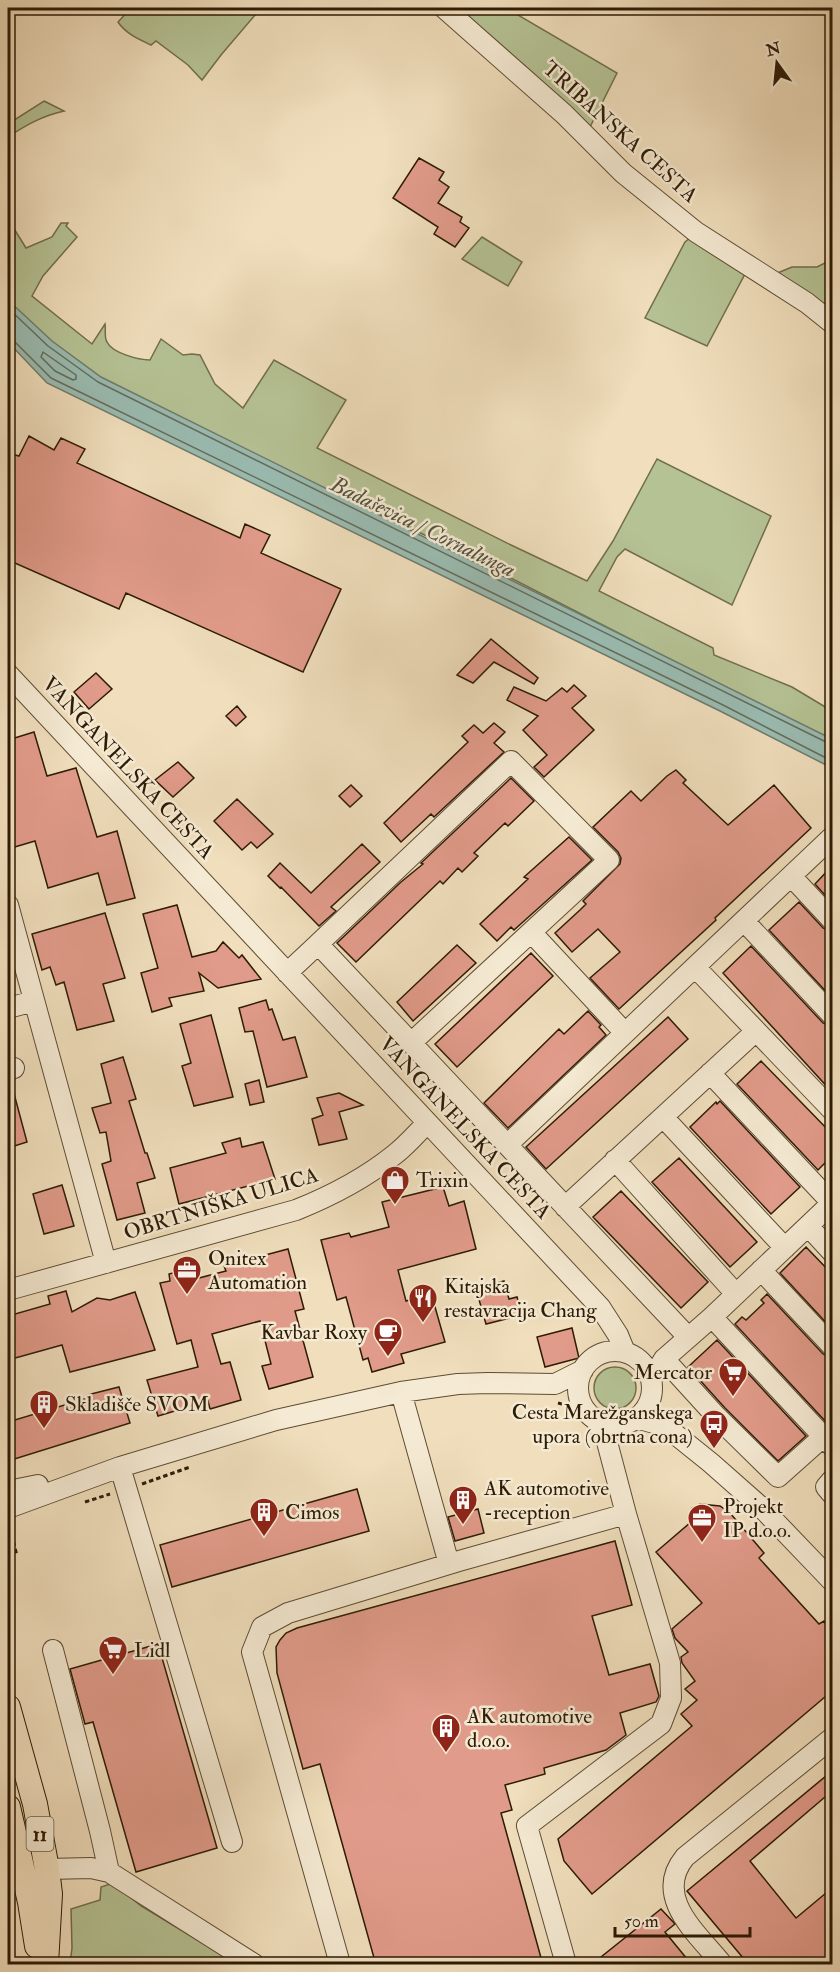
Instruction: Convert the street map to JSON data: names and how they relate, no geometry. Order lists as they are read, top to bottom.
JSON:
{
  "streets": {
    "main road": ["11"],
    "street": ["TRIBANSKA CESTA", "VANGANELSKA CESTA", "OBRTNIŠKA ULICA"]
  },
  "crossings": [
    ["VANGANELSKA CESTA", "OBRTNIŠKA ULICA"]
  ],
  "water": ["Badaševica / Cornalunga"],
  "places": {
    "shop": ["Trixin"],
    "office": ["Onitex Automation", "Projekt IP d.o.o."],
    "restaurant": ["Kitajska restavracija Chang"],
    "cafe": ["Kavbar Roxy"],
    "supermarket": ["Mercator", "Lidl"],
    "building": [
      "Skladišče SVOM",
      "AK automotive -reception",
      "Cimos",
      "AK automotive d.o.o."
    ],
    "bus stop": ["Cesta Marežganskega upora (obrtna cona)"]
  },
  "scale_bar": "50 m",
  "north": "top"
}
